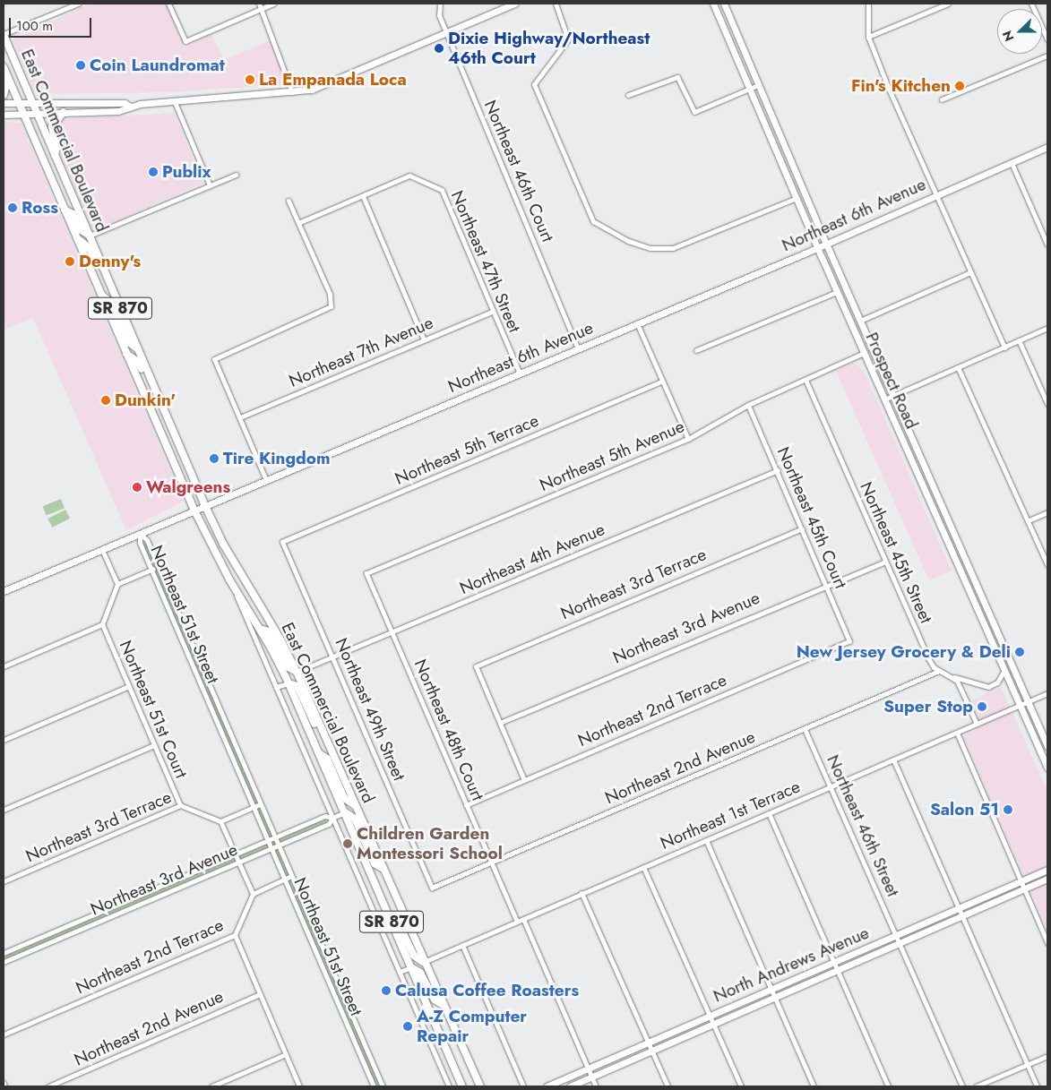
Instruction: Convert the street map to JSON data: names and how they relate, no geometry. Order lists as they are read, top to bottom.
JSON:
{
  "streets": {
    "main road": [
      "East Commercial Boulevard",
      "Northeast 6th Avenue",
      "SR 870",
      "Prospect Road",
      "North Andrews Avenue"
    ],
    "street": [
      "Northeast 46th Court",
      "Northeast 47th Street",
      "Northeast 7th Avenue",
      "Northeast 5th Terrace",
      "Northeast 5th Avenue",
      "Northeast 45th Court",
      "Northeast 45th Street",
      "Northeast 4th Avenue",
      "Northeast 3rd Terrace",
      "Northeast 51st Street",
      "Northeast 3rd Avenue",
      "Northeast 51st Court",
      "Northeast 49th Street",
      "Northeast 2nd Terrace",
      "Northeast 48th Court",
      "Northeast 2nd Avenue",
      "Northeast 1st Terrace",
      "Northeast 46th Street"
    ]
  },
  "crossings": [
    ["East Commercial Boulevard", "Northeast 6th Avenue"],
    ["East Commercial Boulevard", "Northeast 4th Avenue"],
    ["East Commercial Boulevard", "Northeast 3rd Avenue"],
    ["East Commercial Boulevard", "Northeast 1st Terrace"],
    ["Northeast 46th Court", "Northeast 6th Avenue"],
    ["Northeast 6th Avenue", "Northeast 47th Street"],
    ["Northeast 6th Avenue", "Prospect Road"],
    ["Northeast 6th Avenue", "Northeast 51st Street"],
    ["Northeast 47th Street", "Northeast 7th Avenue"],
    ["Prospect Road", "Northeast 5th Avenue"],
    ["Prospect Road", "Northeast 1st Terrace"],
    ["Northeast 5th Terrace", "Northeast 49th Street"],
    ["Northeast 5th Avenue", "Northeast 45th Court"],
    ["Northeast 5th Avenue", "Northeast 45th Street"],
    ["Northeast 5th Avenue", "Northeast 48th Court"],
    ["Northeast 45th Court", "Northeast 4th Avenue"],
    ["Northeast 45th Court", "Northeast 3rd Terrace"],
    ["Northeast 45th Court", "Northeast 3rd Avenue"],
    ["Northeast 45th Court", "Northeast 2nd Terrace"],
    ["Northeast 45th Street", "Northeast 3rd Avenue"],
    ["Northeast 45th Street", "Northeast 2nd Avenue"],
    ["Northeast 4th Avenue", "Northeast 49th Street"],
    ["Northeast 4th Avenue", "Northeast 48th Court"],
    ["Northeast 3rd Terrace", "Northeast 3rd Avenue"],
    ["Northeast 3rd Terrace", "Northeast 51st Court"],
    ["Northeast 51st Street", "Northeast 3rd Avenue"],
    ["Northeast 49th Street", "Northeast 2nd Avenue"],
    ["Northeast 2nd Terrace", "Northeast 48th Court"],
    ["Northeast 48th Court", "Northeast 2nd Avenue"],
    ["Northeast 48th Court", "Northeast 1st Terrace"],
    ["Northeast 2nd Avenue", "Northeast 46th Street"],
    ["Northeast 1st Terrace", "Northeast 46th Street"],
    ["Northeast 46th Street", "North Andrews Avenue"]
  ],
  "places": [
    "Dixie Highway/Northeast 46th Court",
    "Coin Laundromat",
    "La Empanada Loca",
    "Fin's Kitchen",
    "Publix",
    "Ross",
    "Denny's",
    "Dunkin'",
    "Tire Kingdom",
    "Walgreens",
    "New Jersey Grocery & Deli",
    "Super Stop",
    "Salon 51",
    "Children Garden Montessori School",
    "Calusa Coffee Roasters",
    "A-Z Computer Repair"
  ],
  "scale_bar": "100 m",
  "north": "left"
}
